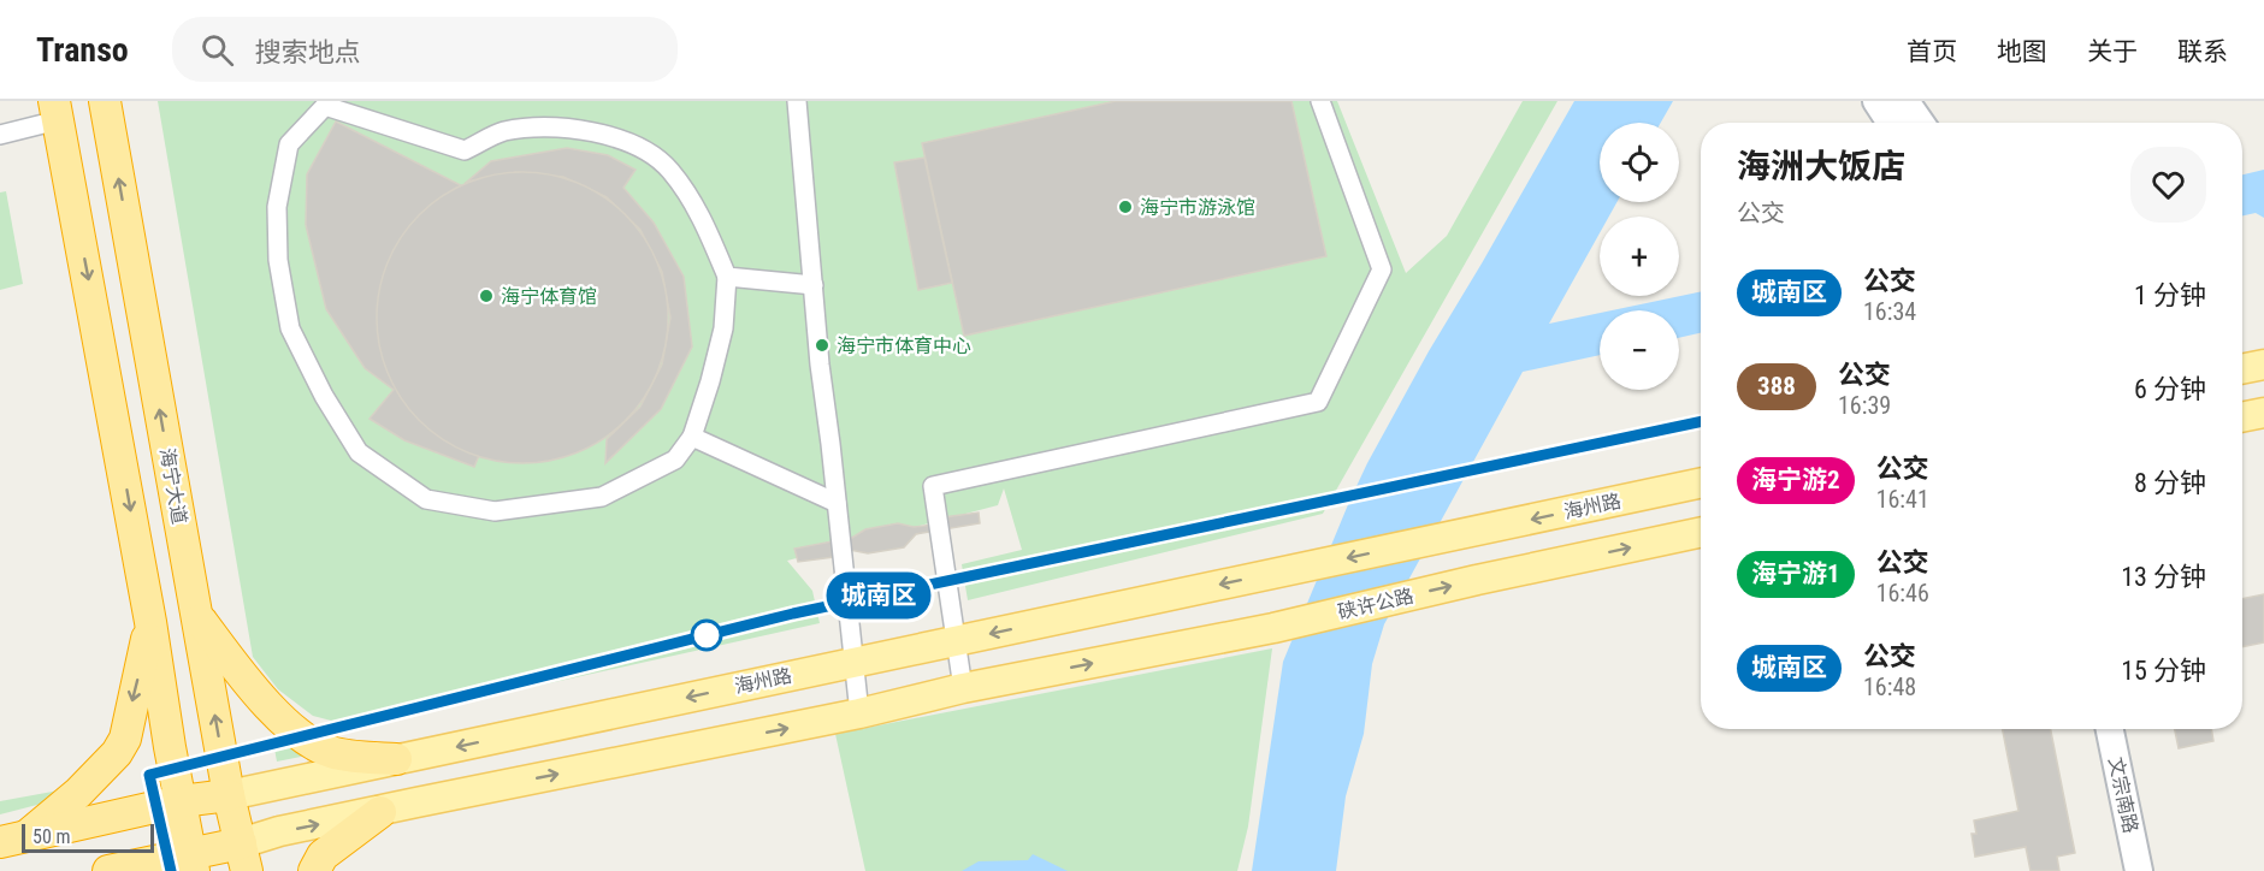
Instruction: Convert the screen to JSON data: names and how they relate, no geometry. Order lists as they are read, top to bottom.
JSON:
{
  "streets": {
    "highway": ["海宁大道"],
    "main road": ["海州路", "硖许公路", "文宗南路"]
  },
  "crossings": [
    ["海宁大道", "海州路"]
  ],
  "one_way": ["硖许公路"],
  "places": ["海宁市游泳馆", "海宁体育馆", "海宁市体育中心"],
  "lines": ["bus line 城南区"],
  "scale_bar": "50 m",
  "page": {
    "header": "Transo",
    "search": "搜索地点",
    "nav": [
      "首页",
      "地图",
      "关于",
      "联系"
    ],
    "on_map": "城南区",
    "map_buttons": ["+", "−"],
    "heading": ["海洲大饭店", "公交"],
    "list": [
      {
        "mark": "城南区",
        "name": "公交",
        "note": "16:34",
        "value": "1 分钟"
      },
      {
        "mark": "388",
        "name": "公交",
        "note": "16:39",
        "value": "6 分钟"
      },
      {
        "mark": "海宁游2",
        "name": "公交",
        "note": "16:41",
        "value": "8 分钟"
      },
      {
        "mark": "海宁游1",
        "name": "公交",
        "note": "16:46",
        "value": "13 分钟"
      },
      {
        "mark": "城南区",
        "name": "公交",
        "note": "16:48",
        "value": "15 分钟"
      }
    ],
    "scale": "50 m"
  }
}
